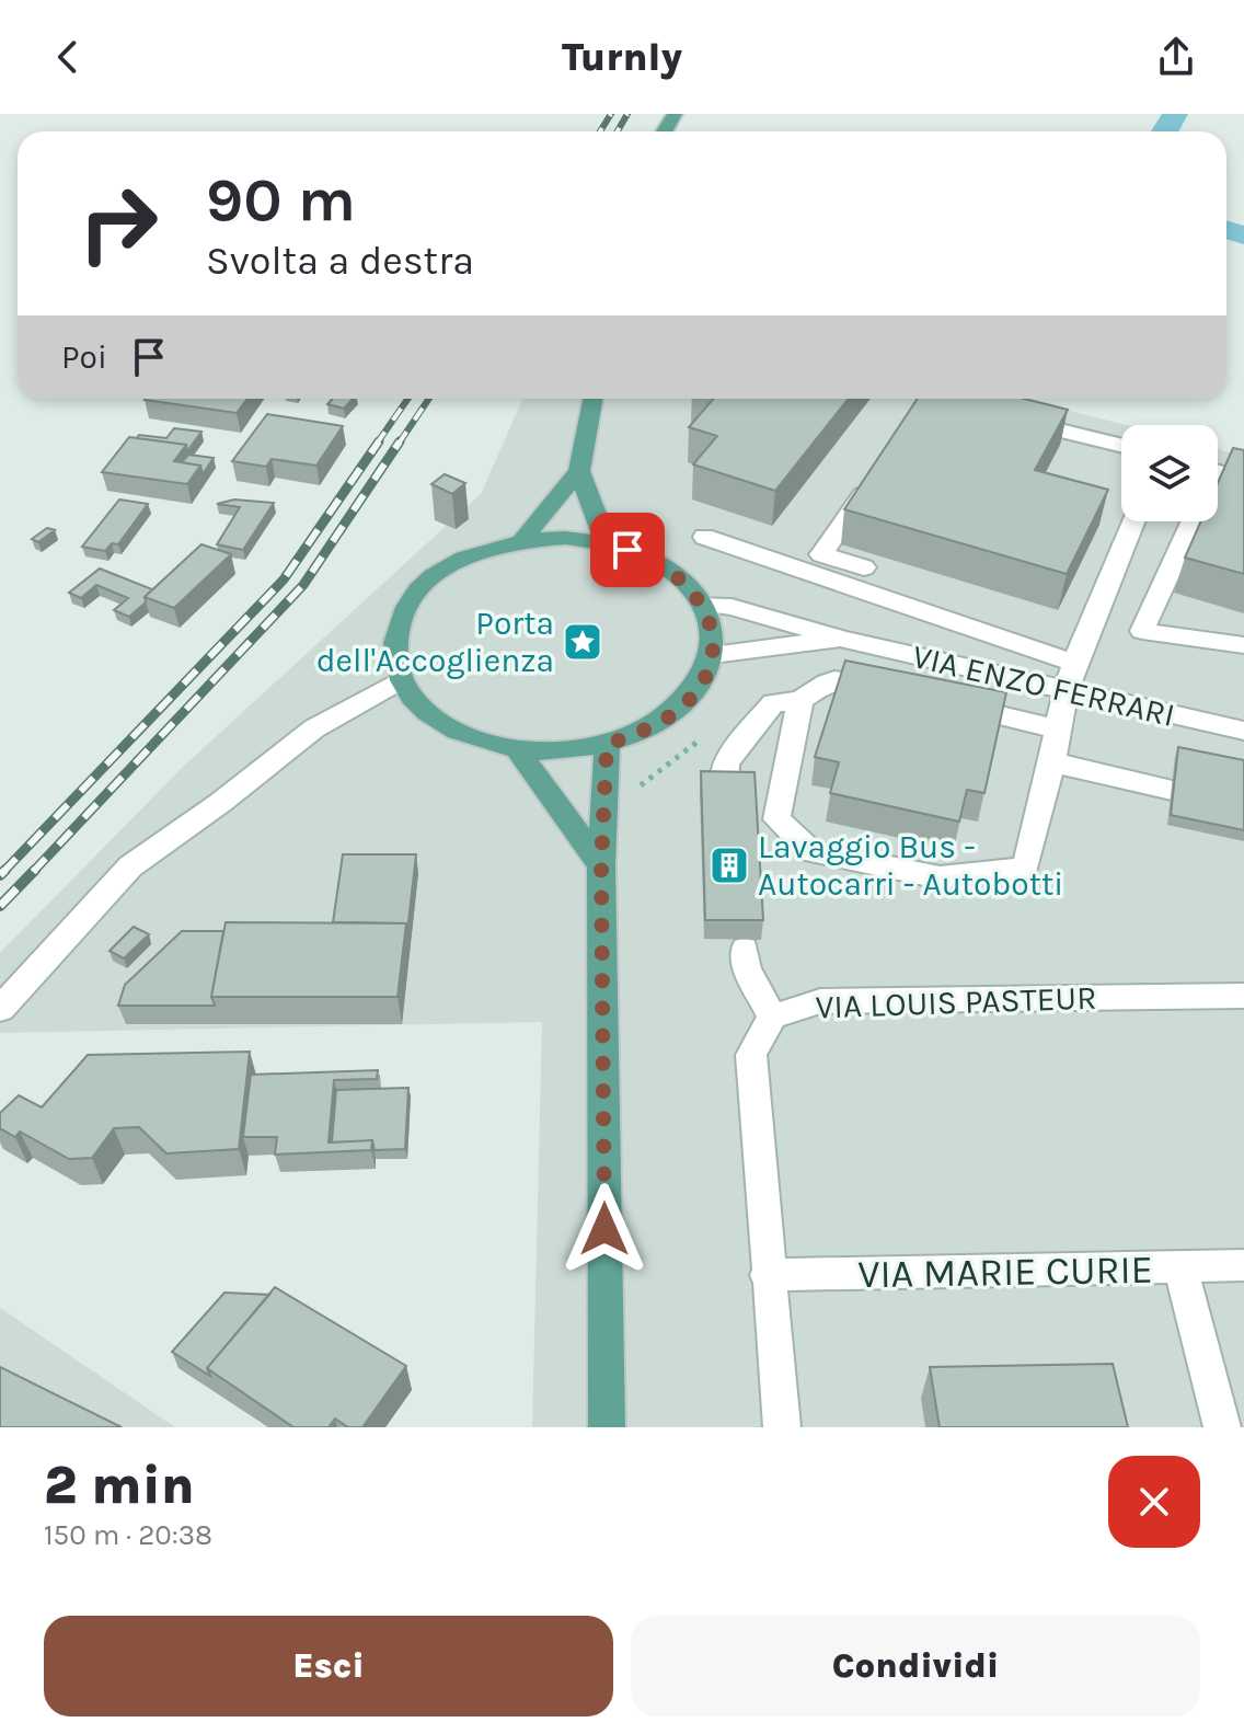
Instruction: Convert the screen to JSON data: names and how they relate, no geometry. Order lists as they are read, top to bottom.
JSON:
{
  "streets": {
    "street": ["VIA ENZO FERRARI", "VIA LOUIS PASTEUR", "VIA MARIE CURIE"]
  },
  "crossings": [
    ["VIA LOUIS PASTEUR", "VIA MARIE CURIE"]
  ],
  "places": {
    "place": ["Porta dell'Accoglienza"],
    "building": ["Lavaggio Bus - Autocarri - Autobotti"]
  },
  "page": {
    "header": "Turnly",
    "turn": ["90 m", "Svolta a destra"],
    "then": "Poi",
    "heading": ["2 min", "150 m · 20:38"],
    "buttons": ["Esci", "Condividi"]
  }
}
